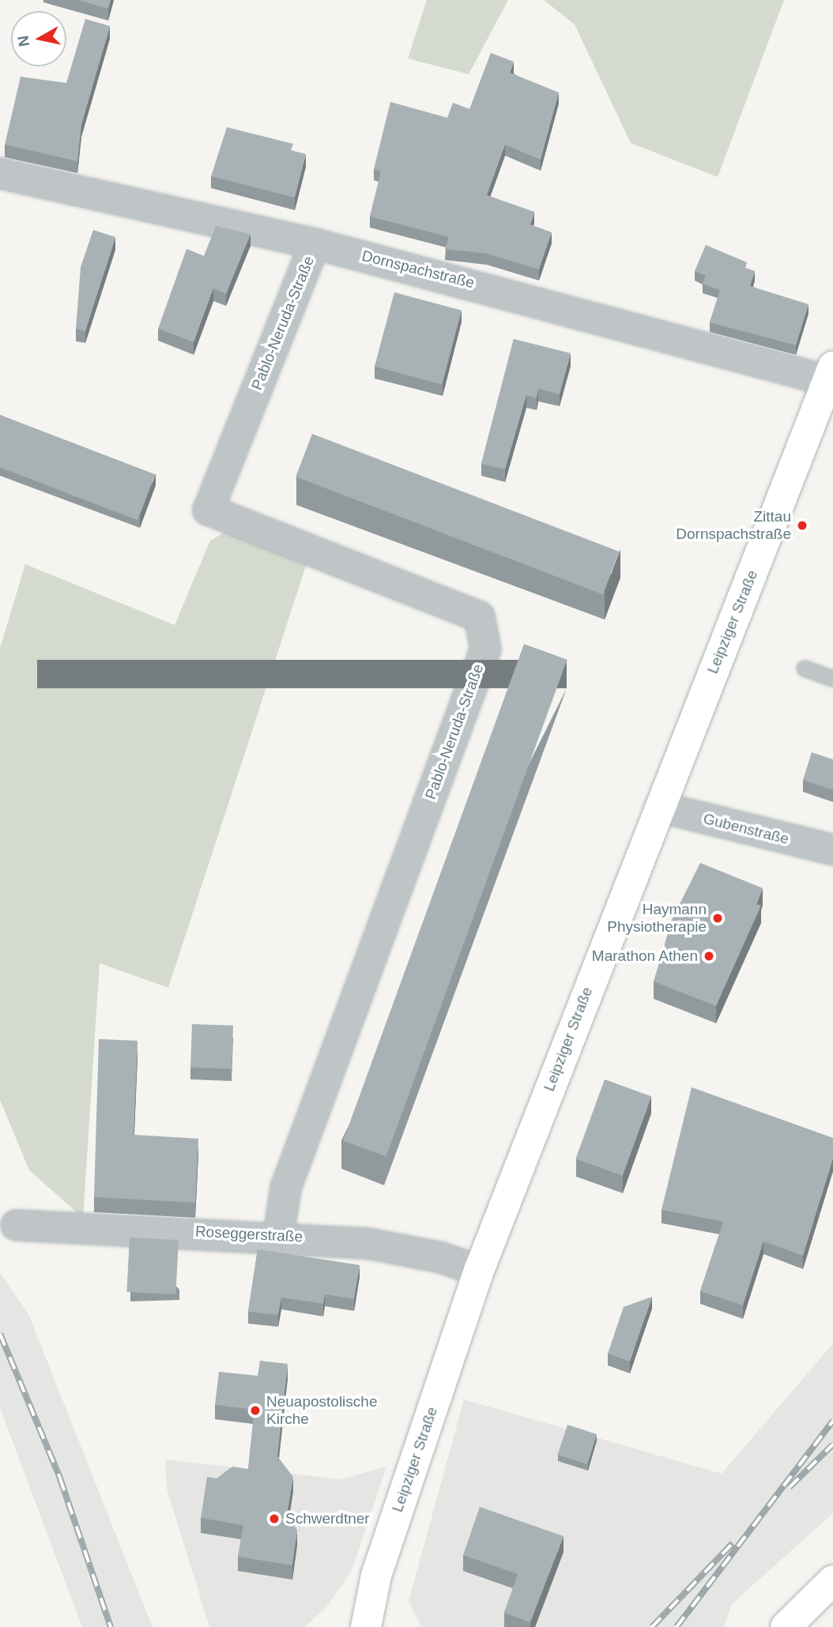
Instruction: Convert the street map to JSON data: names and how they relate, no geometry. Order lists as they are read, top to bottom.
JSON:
{
  "streets": {
    "main road": ["Leipziger Straße"],
    "street": [
      "Dornspachstraße",
      "Pablo-Neruda-Straße",
      "Gubenstraße",
      "Roseggerstraße"
    ]
  },
  "crossings": [
    ["Dornspachstraße", "Pablo-Neruda-Straße"],
    ["Dornspachstraße", "Leipziger Straße"],
    ["Pablo-Neruda-Straße", "Roseggerstraße"],
    ["Leipziger Straße", "Gubenstraße"],
    ["Leipziger Straße", "Roseggerstraße"]
  ],
  "places": [
    "Zittau Dornspachstraße",
    "Haymann Physiotherapie",
    "Marathon Athen",
    "Neuapostolische Kirche",
    "Schwerdtner"
  ],
  "north": "left"
}
